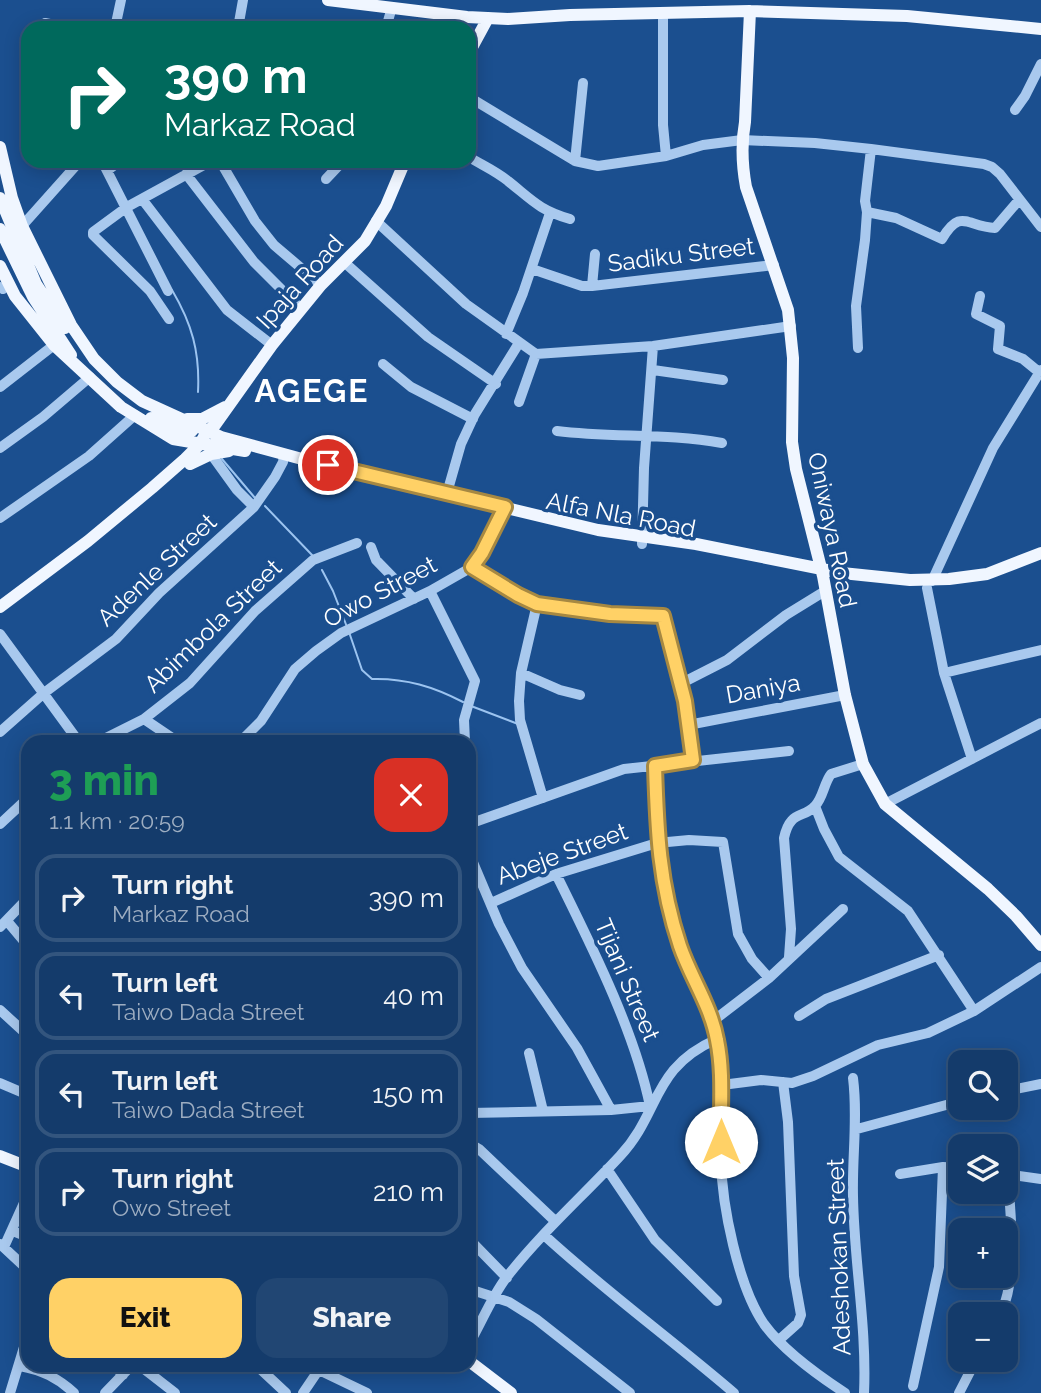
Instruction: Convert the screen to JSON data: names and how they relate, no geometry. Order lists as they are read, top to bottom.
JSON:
{
  "streets": {
    "main road": ["Ipaja Road", "Alfa Nla Road", "Oniwaya Road"],
    "street": [
      "Sadiku Street",
      "Adenle Street",
      "Owo Street",
      "Abimbola Street",
      "Daniya",
      "Abeje Street",
      "Tijani Street",
      "Adeshokan Street"
    ]
  },
  "crossings": [
    ["Sadiku Street", "Oniwaya Road"],
    ["Ipaja Road", "Alfa Nla Road"],
    ["Alfa Nla Road", "Oniwaya Road"],
    ["Alfa Nla Road", "Adenle Street"],
    ["Alfa Nla Road", "Owo Street"],
    ["Oniwaya Road", "Daniya"],
    ["Abeje Street", "Tijani Street"]
  ],
  "districts": ["AGEGE"],
  "page": {
    "turn": ["390 m", "Markaz Road"],
    "heading": ["3 min", "1.1 km · 20:59"],
    "list": [
      {
        "name": "Turn right",
        "note": "Markaz Road",
        "value": "390 m"
      },
      {
        "name": "Turn left",
        "note": "Taiwo Dada Street",
        "value": "40 m"
      },
      {
        "name": "Turn left",
        "note": "Taiwo Dada Street",
        "value": "150 m"
      },
      {
        "name": "Turn right",
        "note": "Owo Street",
        "value": "210 m"
      }
    ],
    "map_buttons": ["+", "−"],
    "buttons": ["Exit", "Share"]
  }
}
